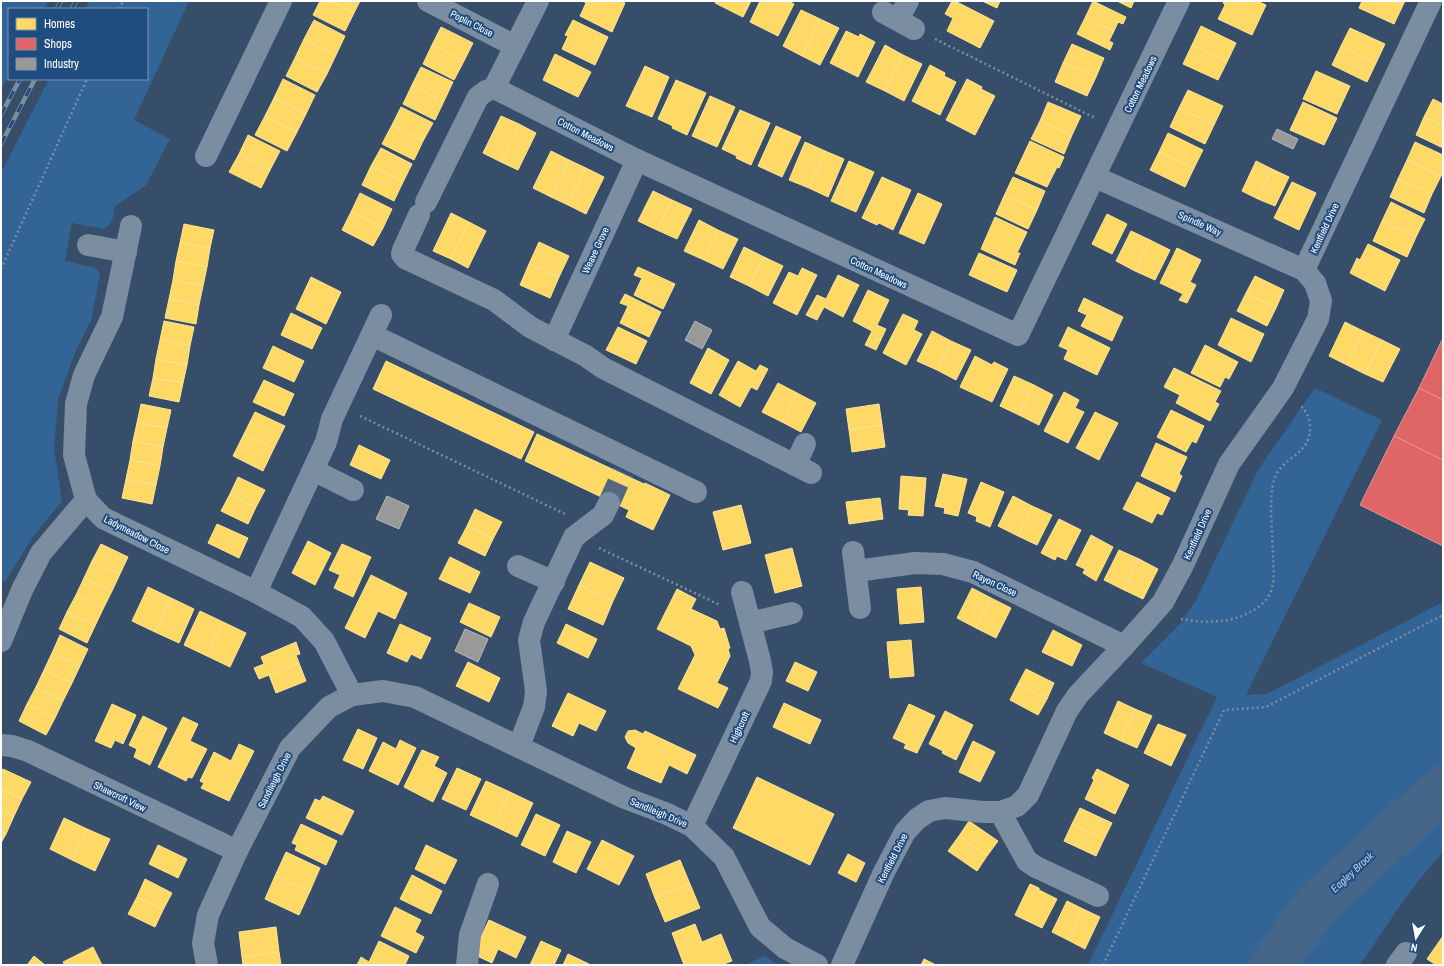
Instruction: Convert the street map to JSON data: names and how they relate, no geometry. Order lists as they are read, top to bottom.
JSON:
{
  "streets": {
    "street": [
      "Poplin Close",
      "Cotton Meadows",
      "Spindle Way",
      "Kentfield Drive",
      "Weave Grove",
      "Ladymeadow Close",
      "Rayon Close",
      "Highcroft",
      "Sandileigh Drive",
      "Shawcroft View"
    ]
  },
  "crossings": [
    ["Cotton Meadows", "Spindle Way"],
    ["Cotton Meadows", "Weave Grove"],
    ["Spindle Way", "Kentfield Drive"],
    ["Kentfield Drive", "Rayon Close"],
    ["Ladymeadow Close", "Sandileigh Drive"],
    ["Highcroft", "Sandileigh Drive"],
    ["Sandileigh Drive", "Shawcroft View"]
  ],
  "water": ["Eagley Brook"],
  "legend": ["Homes", "Shops", "Industry"],
  "north": "bottom"
}
